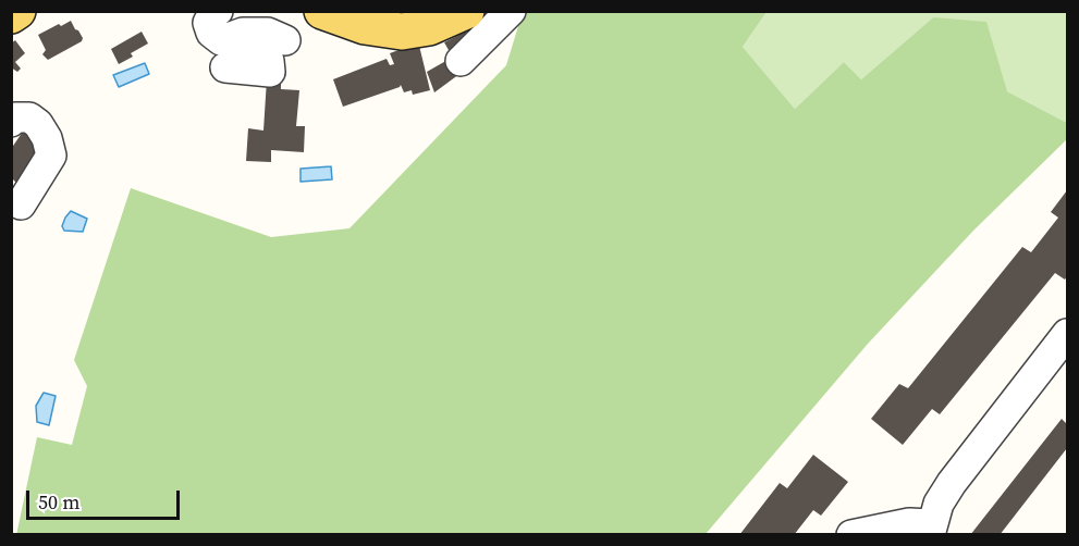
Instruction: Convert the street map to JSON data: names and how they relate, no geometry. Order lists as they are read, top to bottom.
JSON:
{
  "scale_bar": "50 m"
}
